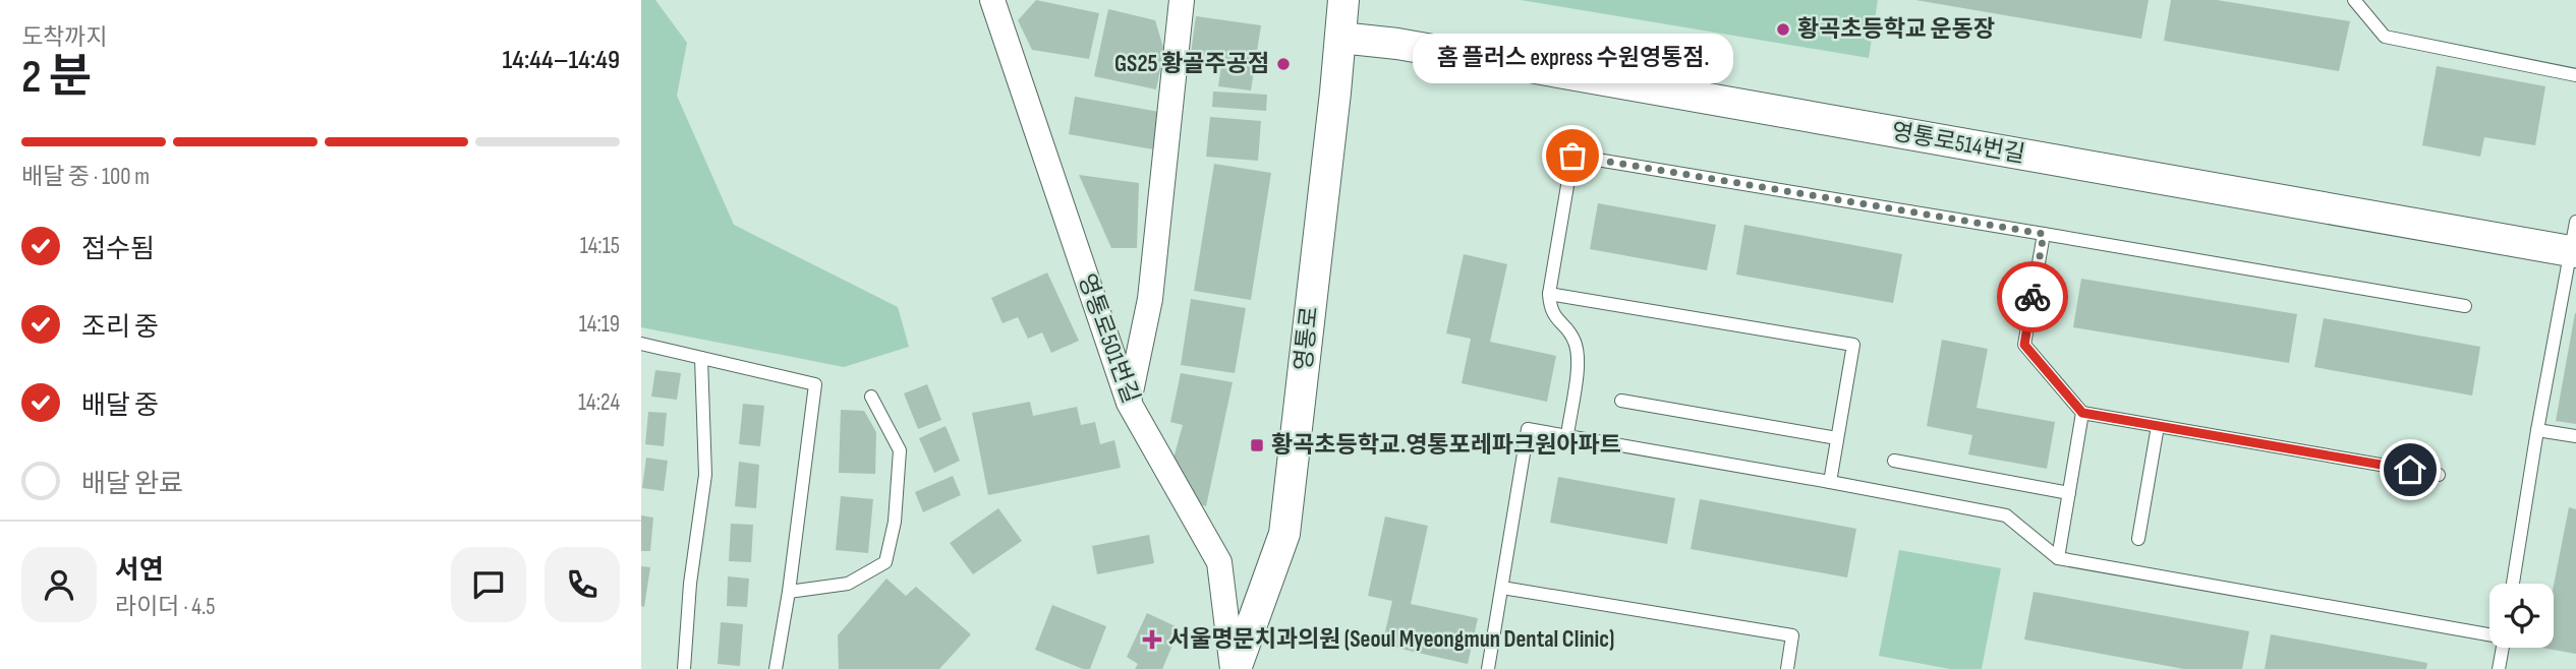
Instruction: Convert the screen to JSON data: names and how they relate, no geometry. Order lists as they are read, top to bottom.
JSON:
{
  "streets": {
    "street": ["영통로514번길", "영통로501번길", "영통로"]
  },
  "crossings": [
    ["영통로514번길", "영통로"],
    ["영통로501번길", "영통로"]
  ],
  "places": {
    "other": ["황곡초등학교 운동장", "GS25 황골주공점", "홈 플러스 express 수원영통점."],
    "transit": ["황곡초등학교.영통포레파크원아파트"],
    "health": ["서울명문치과의원 (Seoul Myeongmun Dental Clinic)"]
  },
  "page": {
    "heading": ["2 분", "도착까지", "14:44–14:49"],
    "panel": ["서연", "라이더 · 4.5"],
    "bubble": "홈 플러스 express 수원영통점.",
    "bar": "배달 중 · 100 m",
    "list": [
      ["접수됨", "14:15"],
      ["조리 중", "14:19"],
      ["배달 중", "14:24"],
      "배달 완료"
    ]
  }
}
